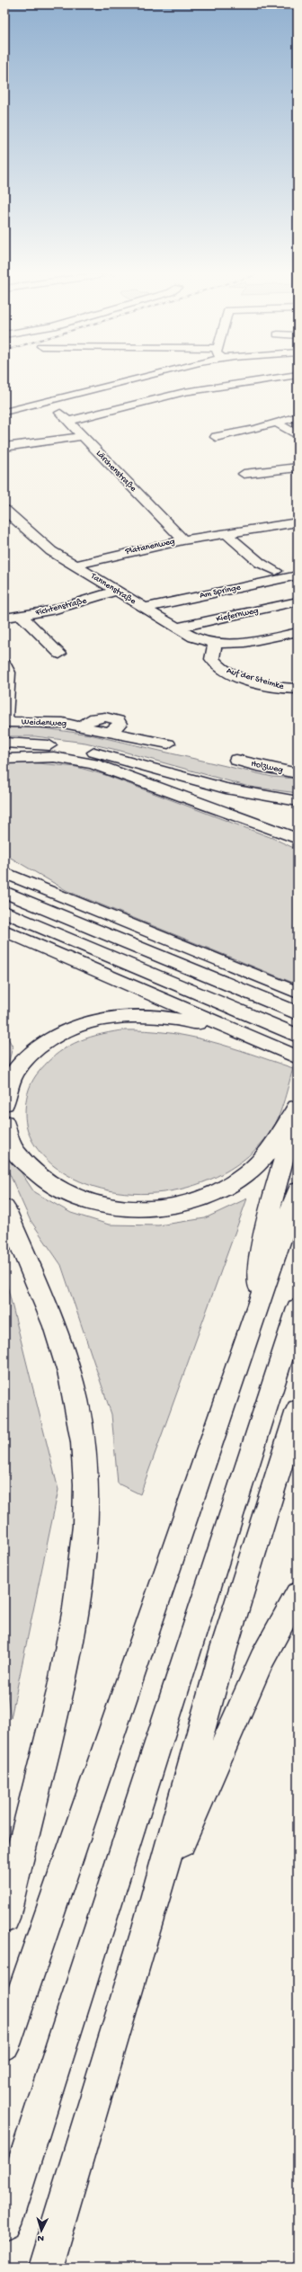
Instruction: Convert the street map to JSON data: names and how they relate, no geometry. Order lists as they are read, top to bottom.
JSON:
{
  "streets": {
    "main road": [
      "Lärchenstraße",
      "Platanenweg",
      "Tannenstraße",
      "Am Springe",
      "Fichtenstraße",
      "Kiefernweg",
      "Auf der Steimke",
      "Weidenweg",
      "Holzweg"
    ]
  },
  "crossings": [
    ["Lärchenstraße", "Platanenweg"],
    ["Platanenweg", "Tannenstraße"],
    ["Tannenstraße", "Am Springe"],
    ["Tannenstraße", "Fichtenstraße"],
    ["Tannenstraße", "Kiefernweg"],
    ["Tannenstraße", "Auf der Steimke"]
  ],
  "north": "bottom"
}
